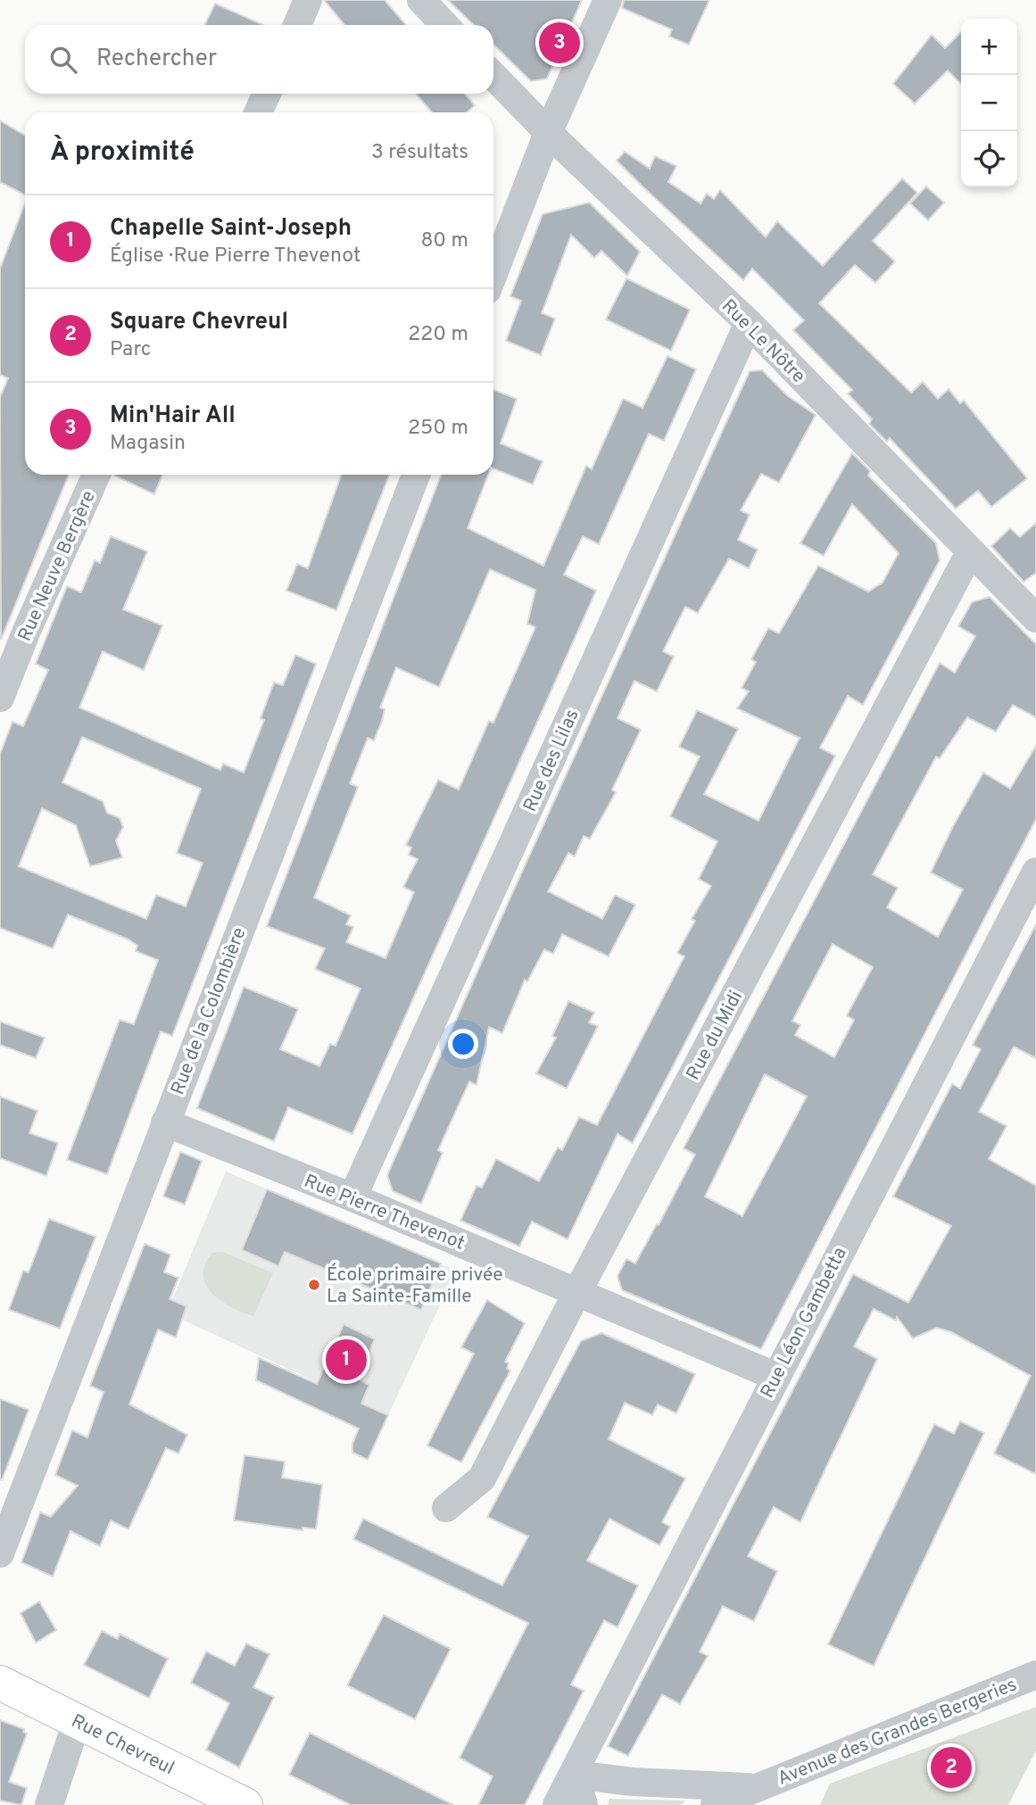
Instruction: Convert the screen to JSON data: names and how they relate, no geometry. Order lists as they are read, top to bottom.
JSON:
{
  "streets": {
    "main road": ["Rue Chevreul"],
    "street": [
      "Rue Le Nôtre",
      "Rue Neuve Bergère",
      "Rue des Lilas",
      "Rue de la Colombière",
      "Rue du Midi",
      "Rue Pierre Thevenot",
      "Rue Léon Gambetta",
      "Avenue des Grandes Bergeries"
    ]
  },
  "crossings": [
    ["Rue Le Nôtre", "Rue des Lilas"],
    ["Rue Le Nôtre", "Rue du Midi"],
    ["Rue des Lilas", "Rue Pierre Thevenot"],
    ["Rue de la Colombière", "Rue Pierre Thevenot"],
    ["Rue du Midi", "Rue Pierre Thevenot"],
    ["Rue Pierre Thevenot", "Rue Léon Gambetta"],
    ["Rue Léon Gambetta", "Avenue des Grandes Bergeries"]
  ],
  "places": ["École primaire privée La Sainte-Famille"],
  "page": {
    "map_buttons": ["+", "−"],
    "pins": ["3", "1", "2"],
    "search": "Rechercher",
    "heading": ["À proximité", "3 résultats"],
    "list": [
      {
        "mark": "1",
        "name": "Chapelle Saint-Joseph",
        "note": "Église · Rue Pierre Thevenot",
        "value": "80 m"
      },
      {
        "mark": "2",
        "name": "Square Chevreul",
        "note": "Parc",
        "value": "220 m"
      },
      {
        "mark": "3",
        "name": "Min'Hair All",
        "note": "Magasin",
        "value": "250 m"
      }
    ]
  }
}
